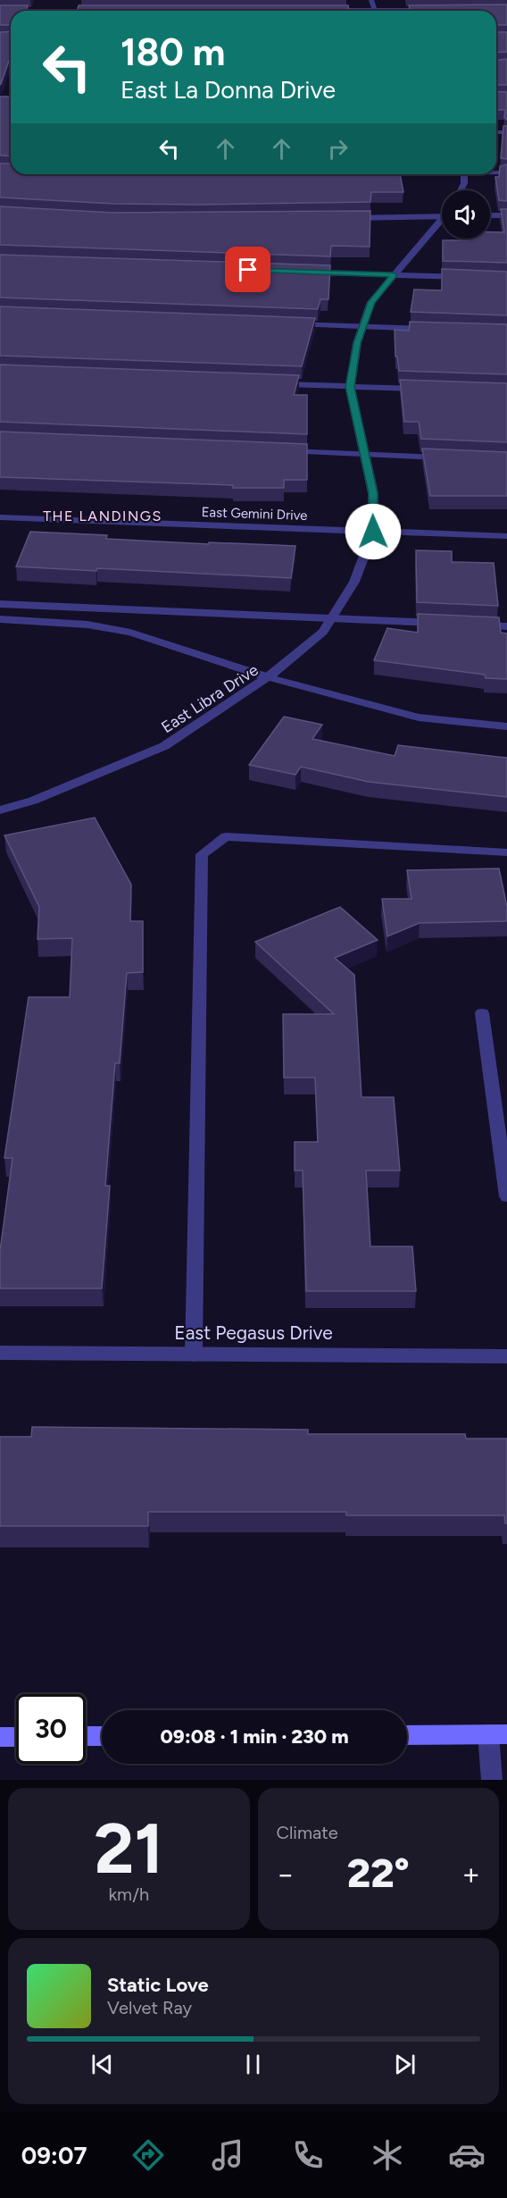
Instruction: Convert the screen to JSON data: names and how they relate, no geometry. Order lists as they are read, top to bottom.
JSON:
{
  "streets": {
    "street": ["East Gemini Drive", "East Libra Drive", "East Pegasus Drive"]
  },
  "districts": ["THE LANDINGS"],
  "page": {
    "turn": ["180 m", "East La Donna Drive"],
    "limit": "30",
    "trip": "09:08 · 1 min · 230 m",
    "tile": [
      ["21", "km/h"],
      "Climate"
    ],
    "heat": ["−", "22°", "+"],
    "song": ["Static Love", "Velvet Ray"],
    "tabs": "09:07"
  }
}
